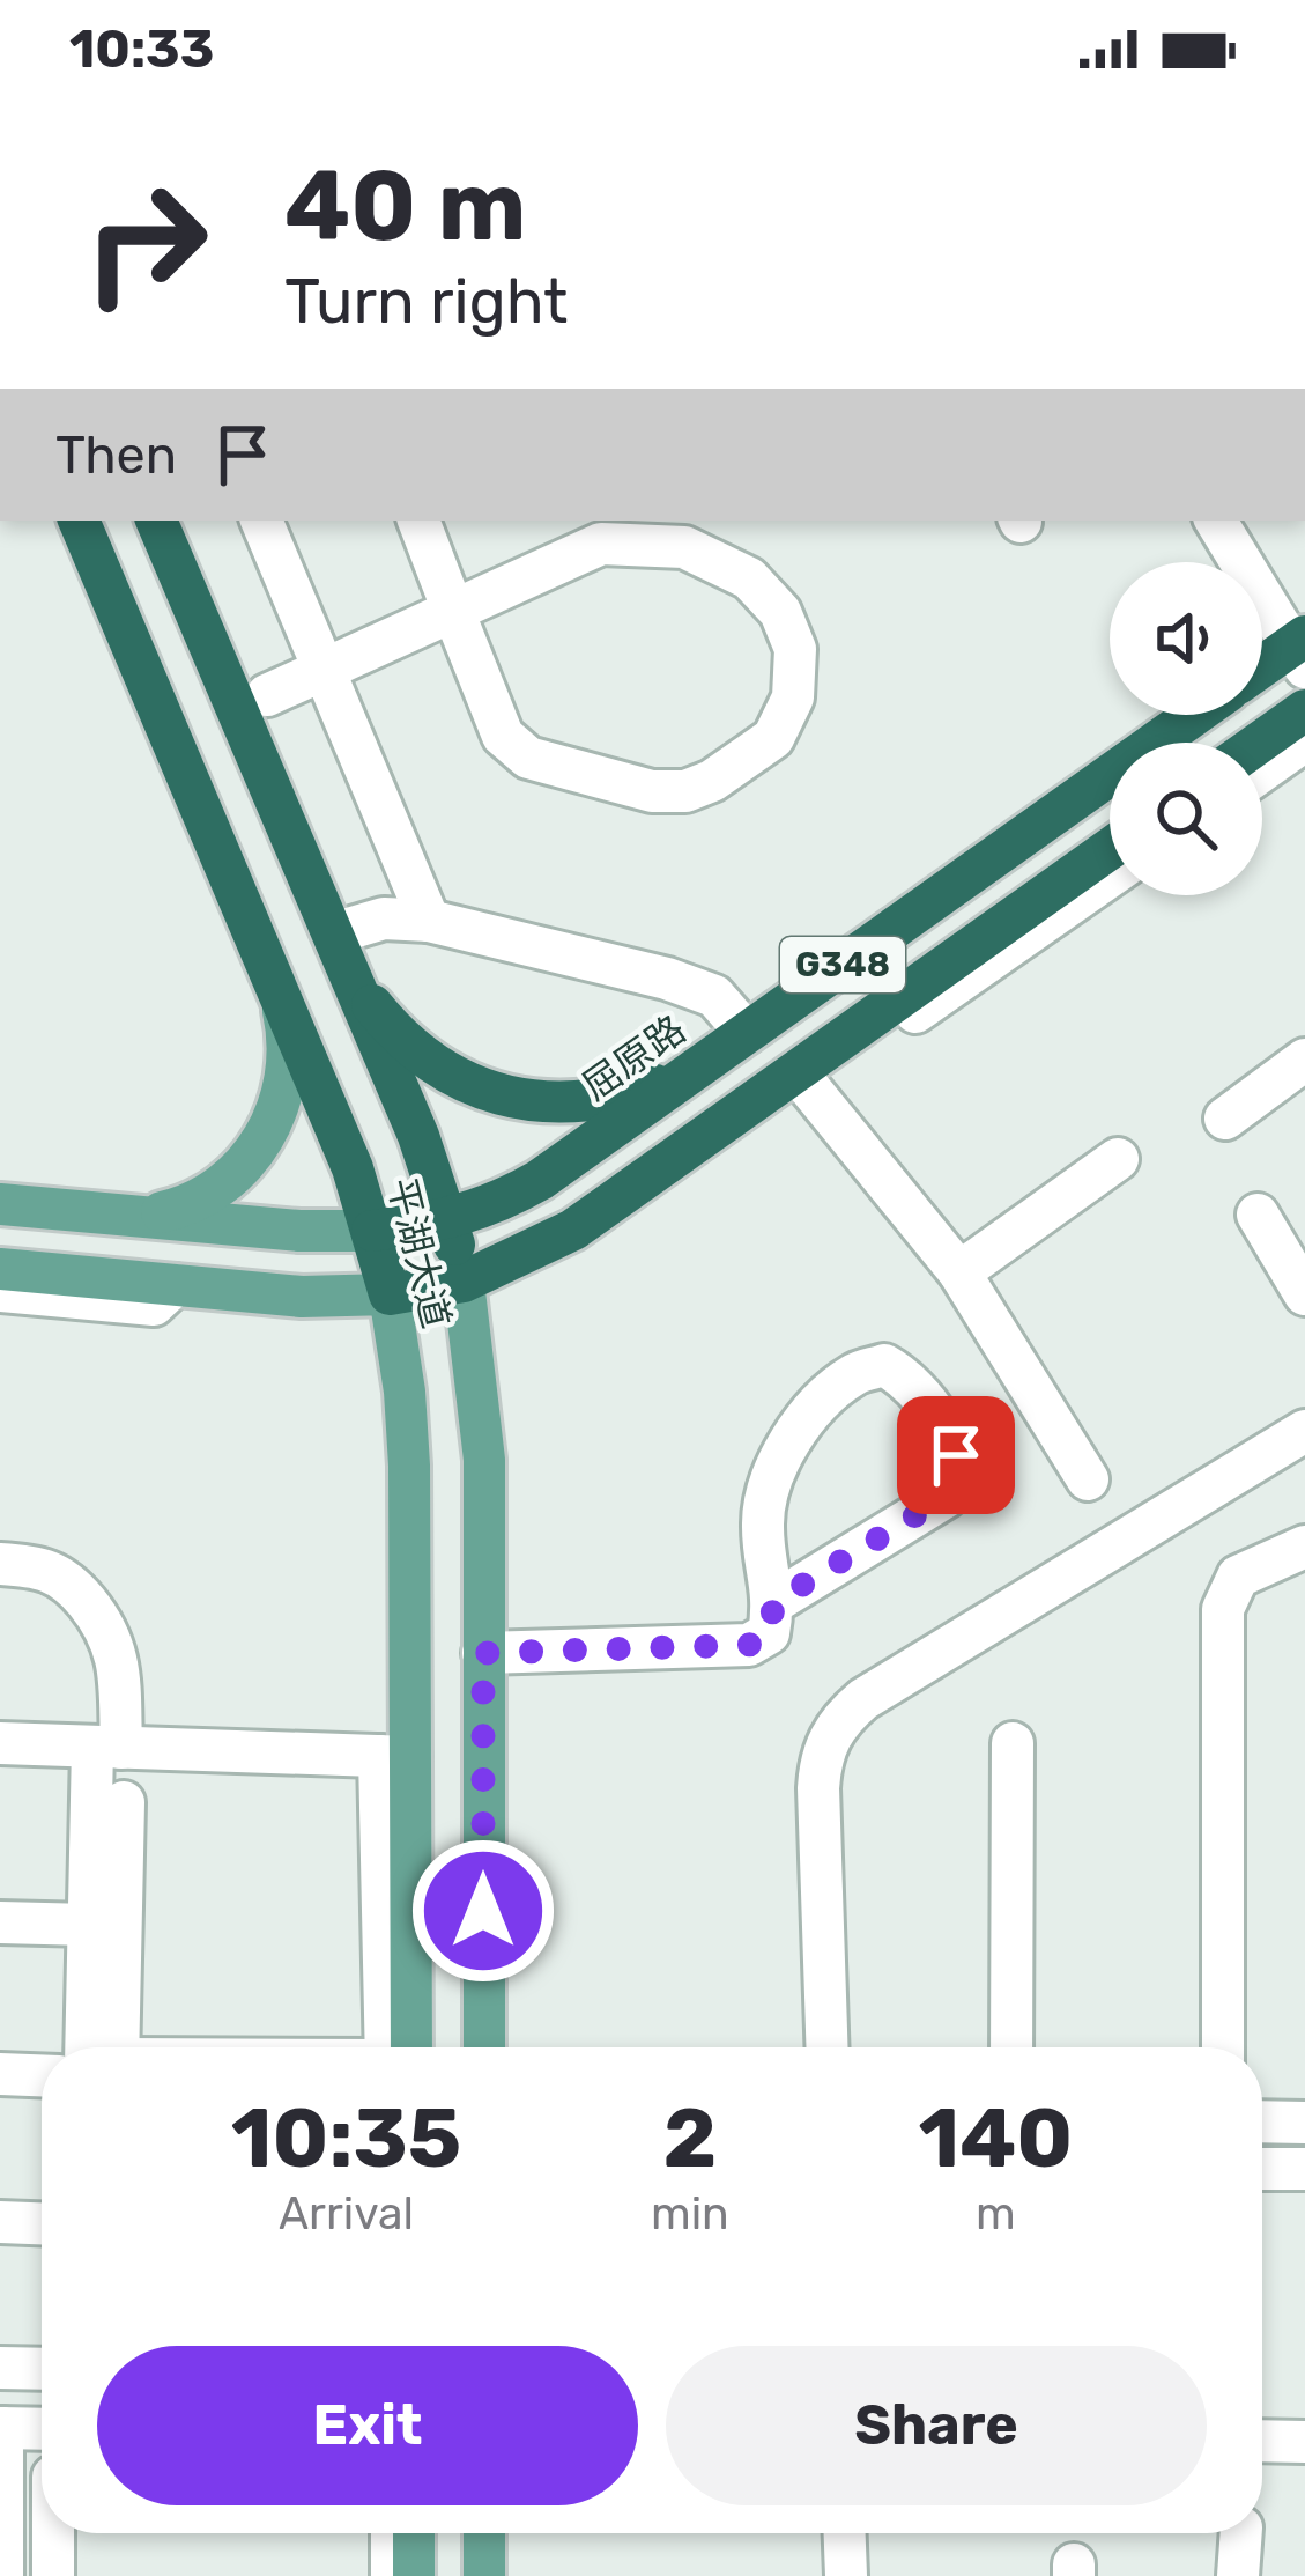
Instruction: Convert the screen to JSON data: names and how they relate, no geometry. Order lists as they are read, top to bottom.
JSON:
{
  "streets": {
    "highway": ["G348", "屈原路", "平湖大道"]
  },
  "crossings": [
    ["G348", "平湖大道"],
    ["屈原路", "平湖大道"]
  ],
  "page": {
    "status": "10:33",
    "turn": ["40 m", "Turn right"],
    "then": "Then",
    "eta": [
      "10:35",
      "Arrival",
      "2",
      "min",
      "140",
      "m"
    ],
    "buttons": ["Exit", "Share"]
  }
}
